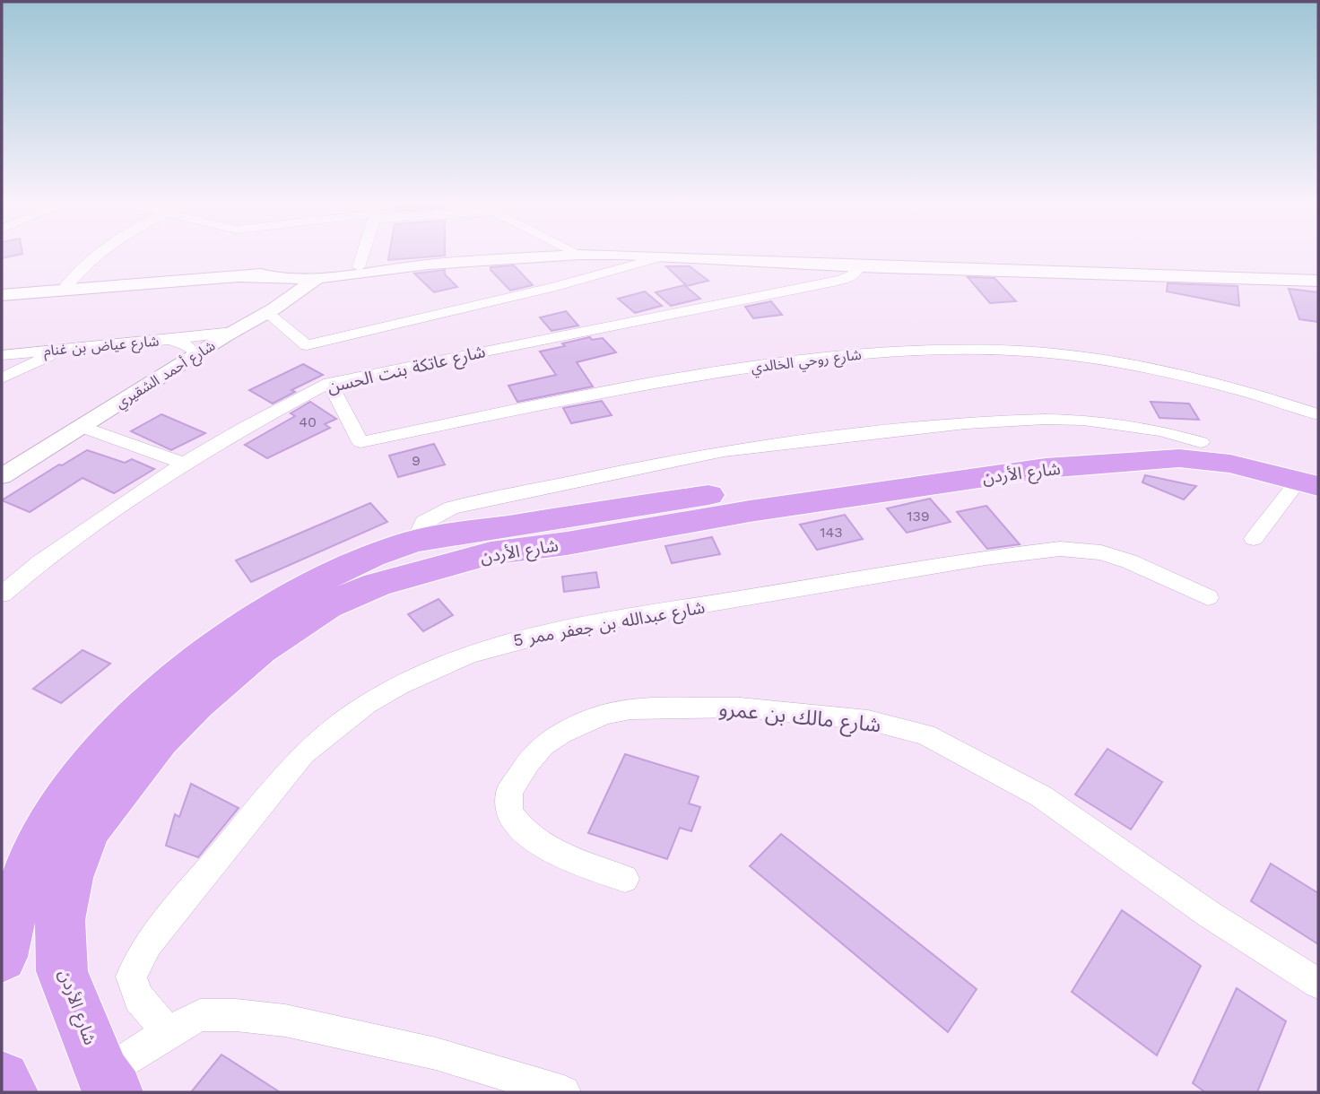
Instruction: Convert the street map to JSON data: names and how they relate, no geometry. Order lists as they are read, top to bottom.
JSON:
{
  "streets": {
    "highway": ["شارع الأردن"],
    "street": [
      "شارع عياض بن غنام",
      "شارع روحي الخالدي",
      "شارع عاتكة بنت الحسن",
      "شارع أحمد الشقيري",
      "شارع عبدالله بن جعفر ممر 5",
      "شارع مالك بن عمرو"
    ]
  },
  "crossings": [
    ["شارع عياض بن غنام", "شارع أحمد الشقيري"],
    ["شارع روحي الخالدي", "شارع عاتكة بنت الحسن"]
  ],
  "house_numbers": [
    "40",
    "9",
    "139",
    "143"
  ]
}
